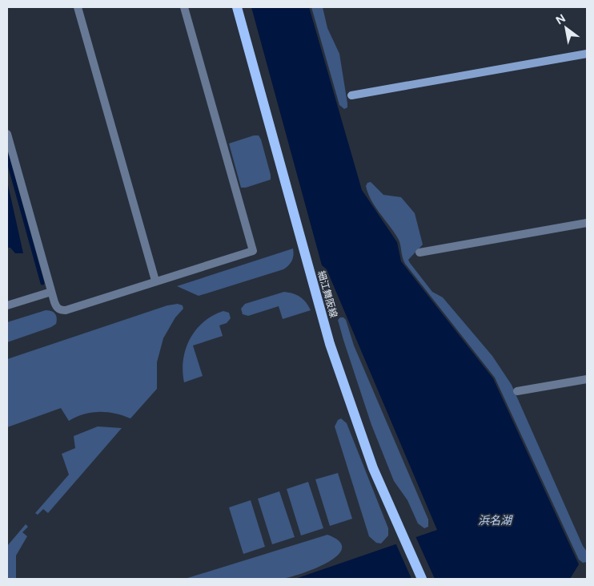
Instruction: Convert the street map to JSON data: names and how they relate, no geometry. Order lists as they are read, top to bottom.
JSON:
{
  "streets": {
    "main road": ["細江舞阪線"]
  },
  "water": ["浜名湖"],
  "north": "top left"
}
